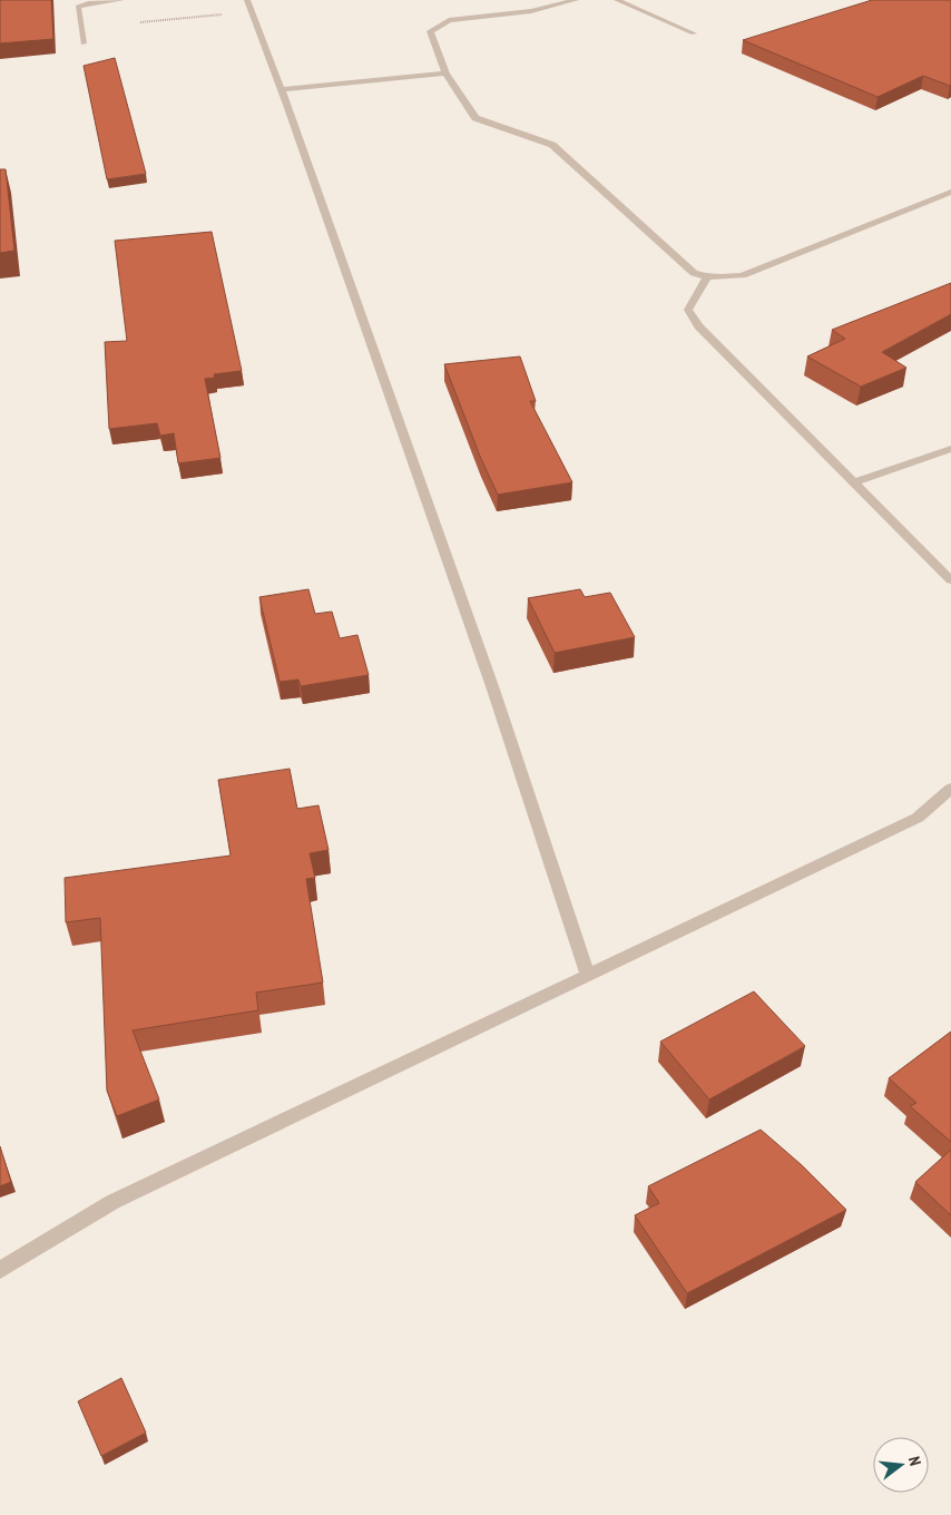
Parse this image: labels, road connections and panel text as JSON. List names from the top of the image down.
{
  "north": "right"
}
